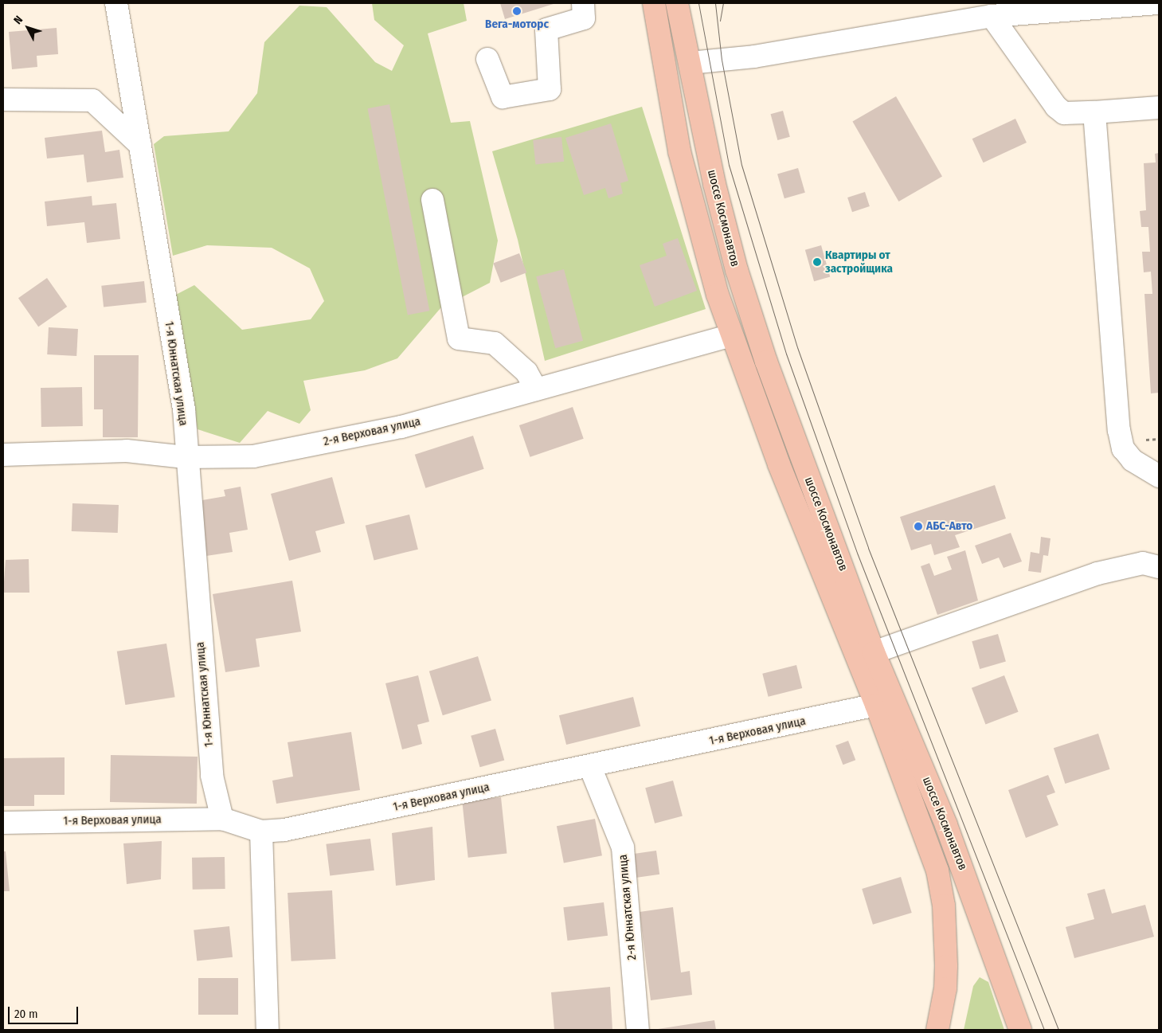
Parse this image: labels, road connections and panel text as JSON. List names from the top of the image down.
{
  "streets": {
    "main road": ["шоссе Космонавтов"],
    "street": [
      "1-я Юннатская улица",
      "2-я Верховая улица",
      "1-я Верховая улица",
      "2-я Юннатская улица"
    ]
  },
  "crossings": [
    ["шоссе Космонавтов", "2-я Верховая улица"],
    ["шоссе Космонавтов", "1-я Верховая улица"],
    ["1-я Юннатская улица", "2-я Верховая улица"],
    ["1-я Юннатская улица", "1-я Верховая улица"],
    ["1-я Верховая улица", "2-я Юннатская улица"]
  ],
  "places": ["Вега-моторс", "Квартиры от застройщика", "АБС-Авто"],
  "scale_bar": "20 m",
  "north": "top left"
}
